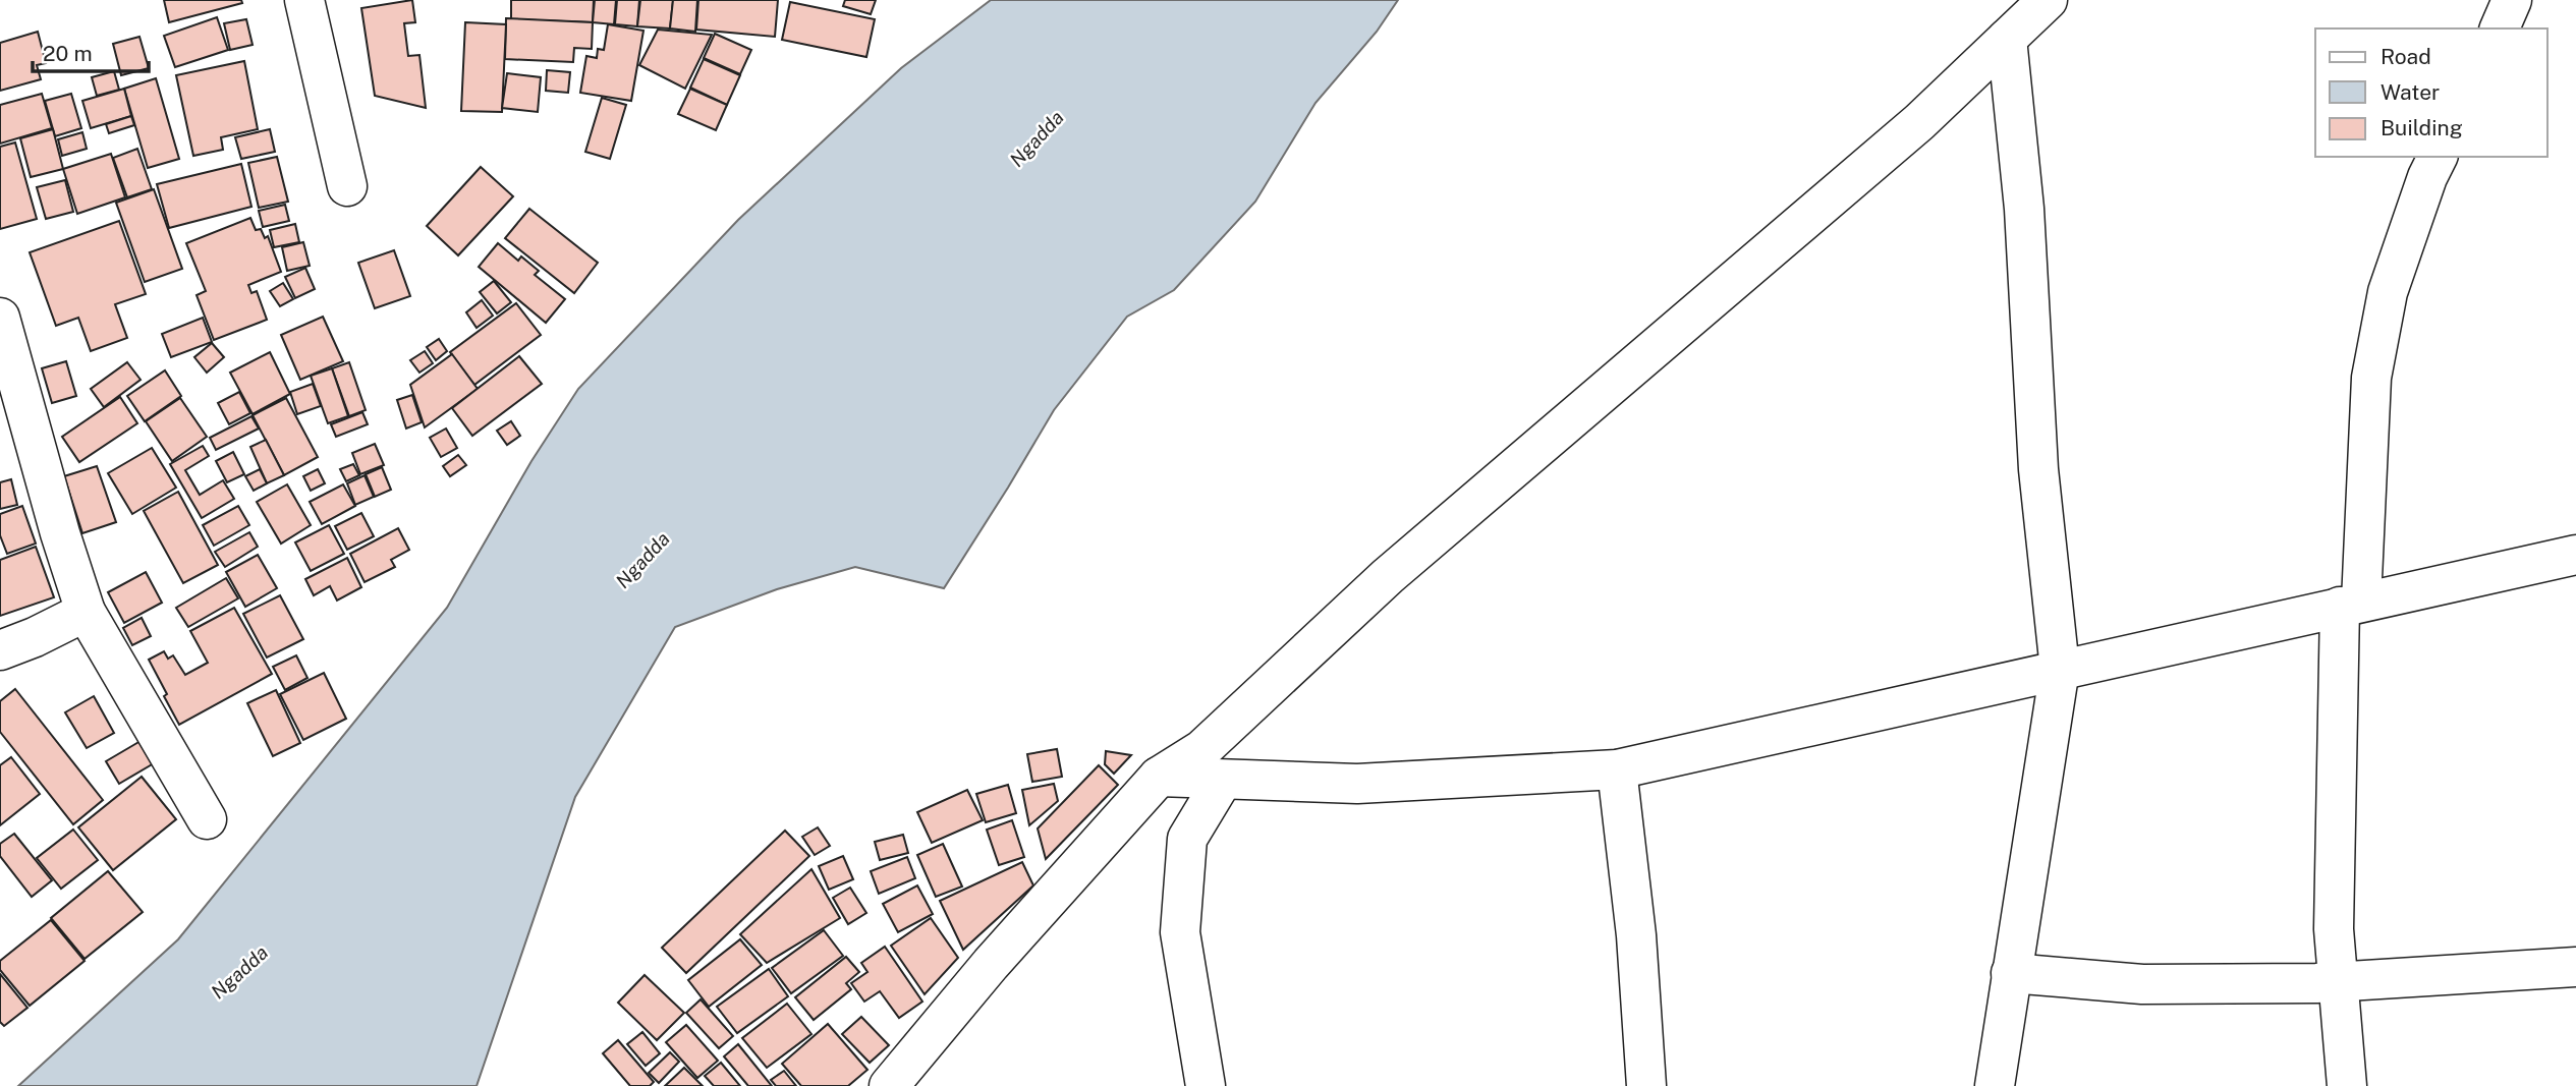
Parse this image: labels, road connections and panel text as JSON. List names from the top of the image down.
{
  "water": ["Ngadda"],
  "legend": ["Road", "Water", "Building"],
  "scale_bar": "20 m"
}
